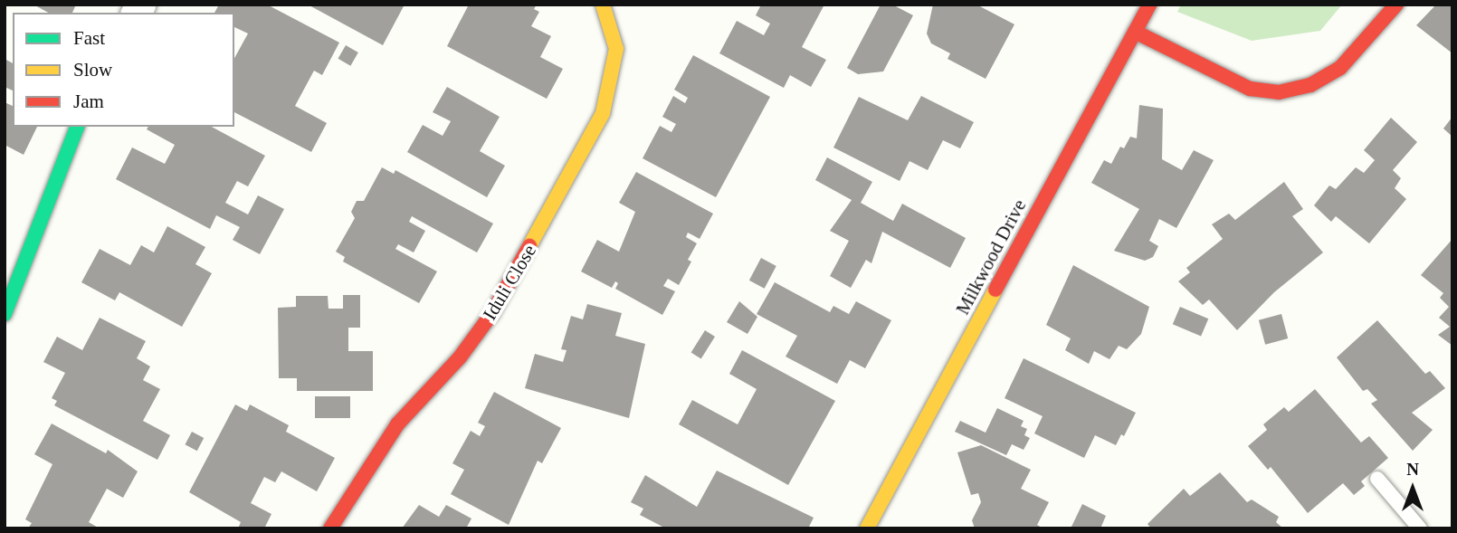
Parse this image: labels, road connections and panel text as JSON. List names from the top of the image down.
{
  "streets": {
    "street": ["Milkwood Drive", "Iduli Close"]
  },
  "legend": ["Fast", "Slow", "Jam"],
  "north": "top"
}
